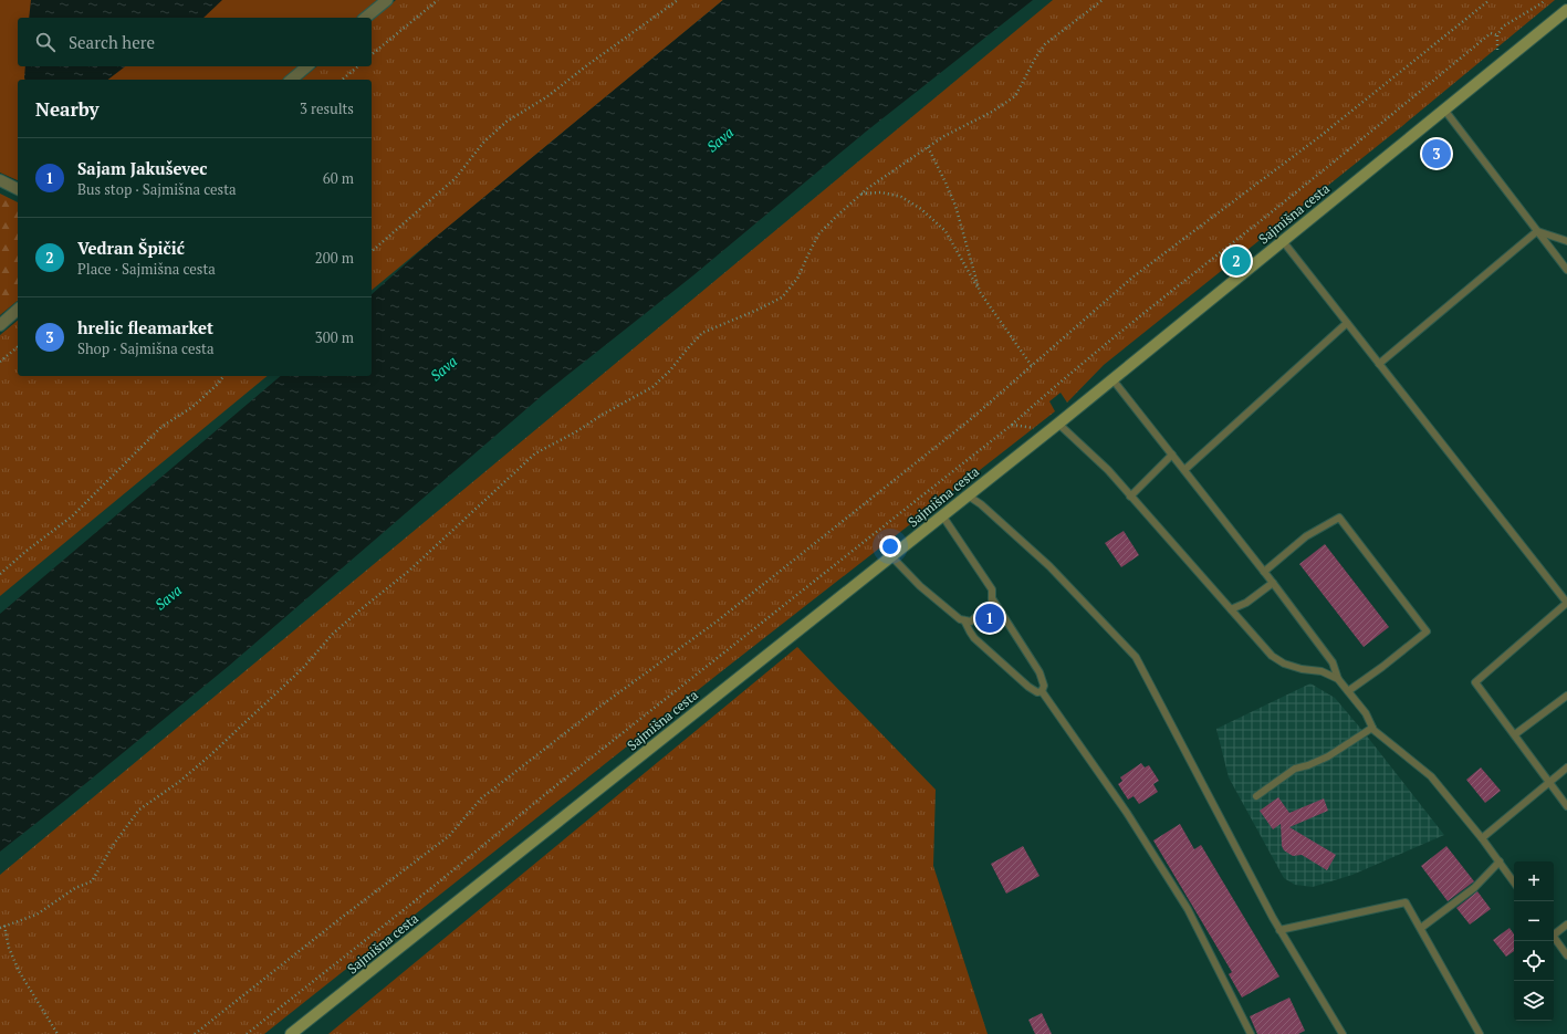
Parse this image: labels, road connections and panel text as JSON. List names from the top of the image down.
{
  "streets": {
    "street": ["Sajmišna cesta"]
  },
  "water": ["Sava"],
  "page": {
    "search": "Search here",
    "heading": ["Nearby", "3 results"],
    "pins": ["3", "2", "1"],
    "list": [
      {
        "mark": "1",
        "name": "Sajam Jakuševec",
        "note": "Bus stop · Sajmišna cesta",
        "value": "60 m"
      },
      {
        "mark": "2",
        "name": "Vedran Špičić",
        "note": "Place · Sajmišna cesta",
        "value": "200 m"
      },
      {
        "mark": "3",
        "name": "hrelic fleamarket",
        "note": "Shop · Sajmišna cesta",
        "value": "300 m"
      }
    ],
    "map_buttons": ["+", "−"]
  }
}
